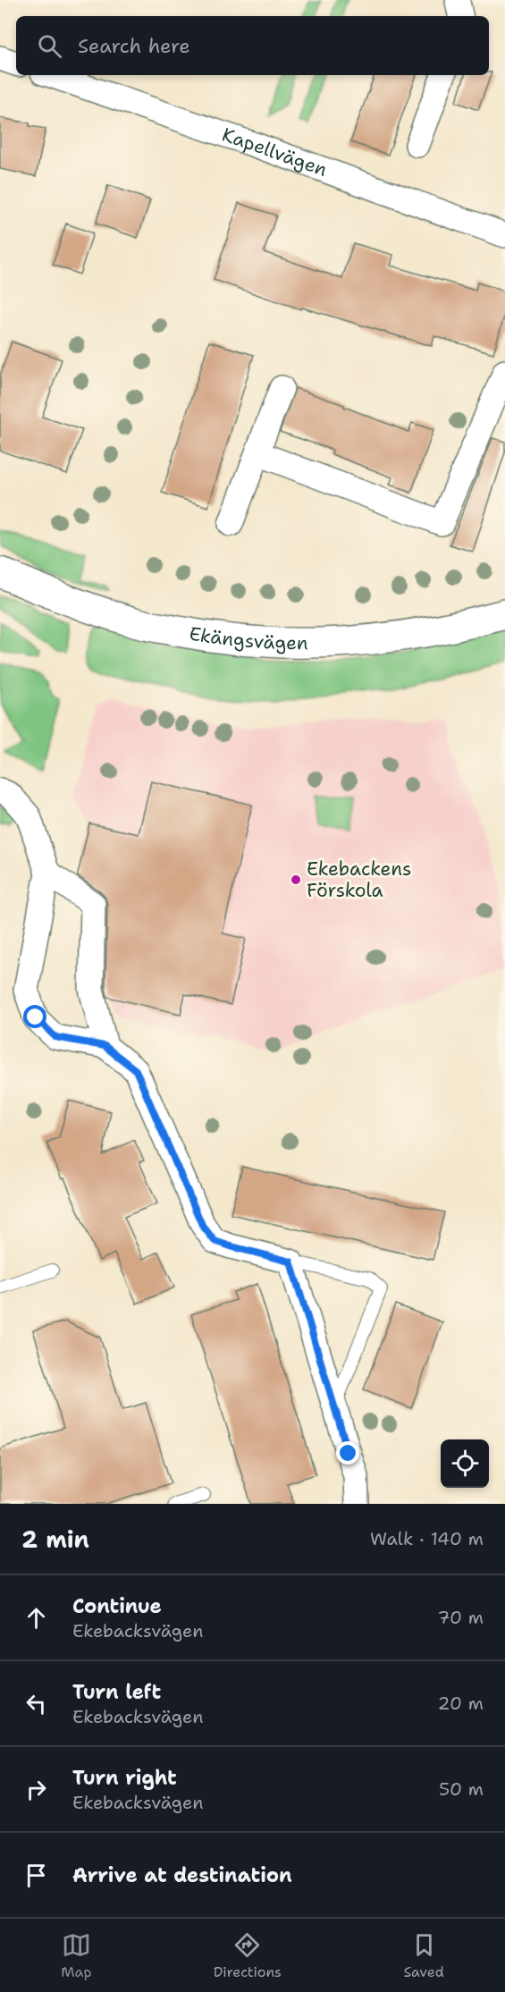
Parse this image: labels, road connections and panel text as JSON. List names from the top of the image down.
{
  "streets": {
    "street": ["Kapellvägen", "Ekängsvägen"]
  },
  "places": ["Ekebackens Förskola"],
  "page": {
    "search": "Search here",
    "heading": ["2 min", "Walk · 140 m"],
    "list": [
      ["Continue", "Ekebacksvägen", "70 m"],
      ["Turn left", "Ekebacksvägen", "20 m"],
      ["Turn right", "Ekebacksvägen", "50 m"],
      "Arrive at destination"
    ],
    "nav": ["Map", "Directions", "Saved"]
  }
}
